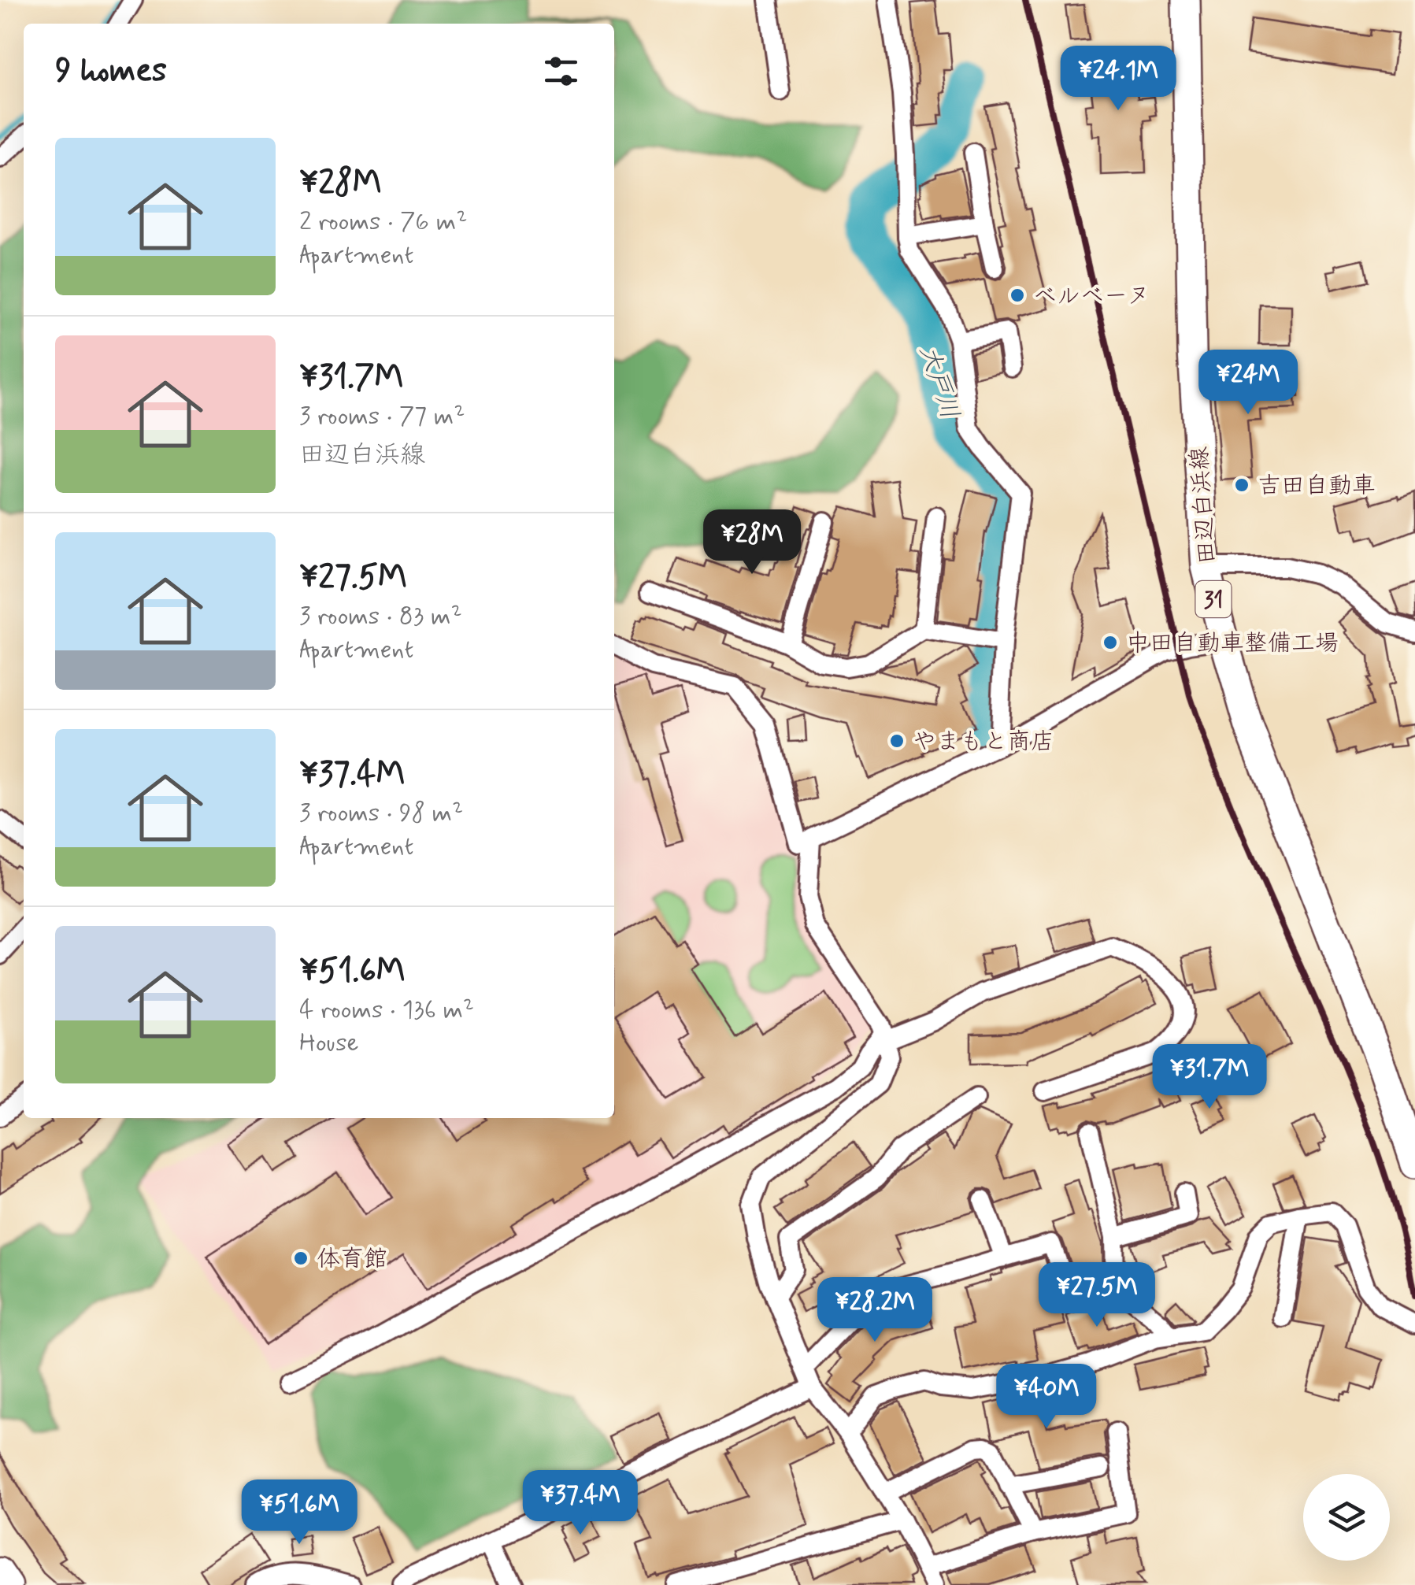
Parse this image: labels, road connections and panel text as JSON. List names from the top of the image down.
{
  "streets": {
    "main road": ["田辺白浜線", "31"]
  },
  "water": ["大戸川"],
  "places": [
    "ベルベーヌ",
    "吉田自動車",
    "中田自動車整備工場",
    "やまもと商店",
    "体育館"
  ],
  "page": {
    "heading": "9 homes",
    "price": [
      "¥24.1M",
      "¥24M",
      "¥28M",
      "¥31.7M",
      "¥27.5M",
      "¥28.2M",
      "¥40M",
      "¥37.4M",
      "¥51.6M"
    ],
    "list": [
      {
        "name": "¥28M",
        "note": "2 rooms · 76 m² · Apartment"
      },
      {
        "name": "¥31.7M",
        "note": "3 rooms · 77 m² · 田辺白浜線"
      },
      {
        "name": "¥27.5M",
        "note": "3 rooms · 83 m² · Apartment"
      },
      {
        "name": "¥37.4M",
        "note": "3 rooms · 98 m² · Apartment"
      },
      {
        "name": "¥51.6M",
        "note": "4 rooms · 136 m² · House"
      }
    ]
  }
}
